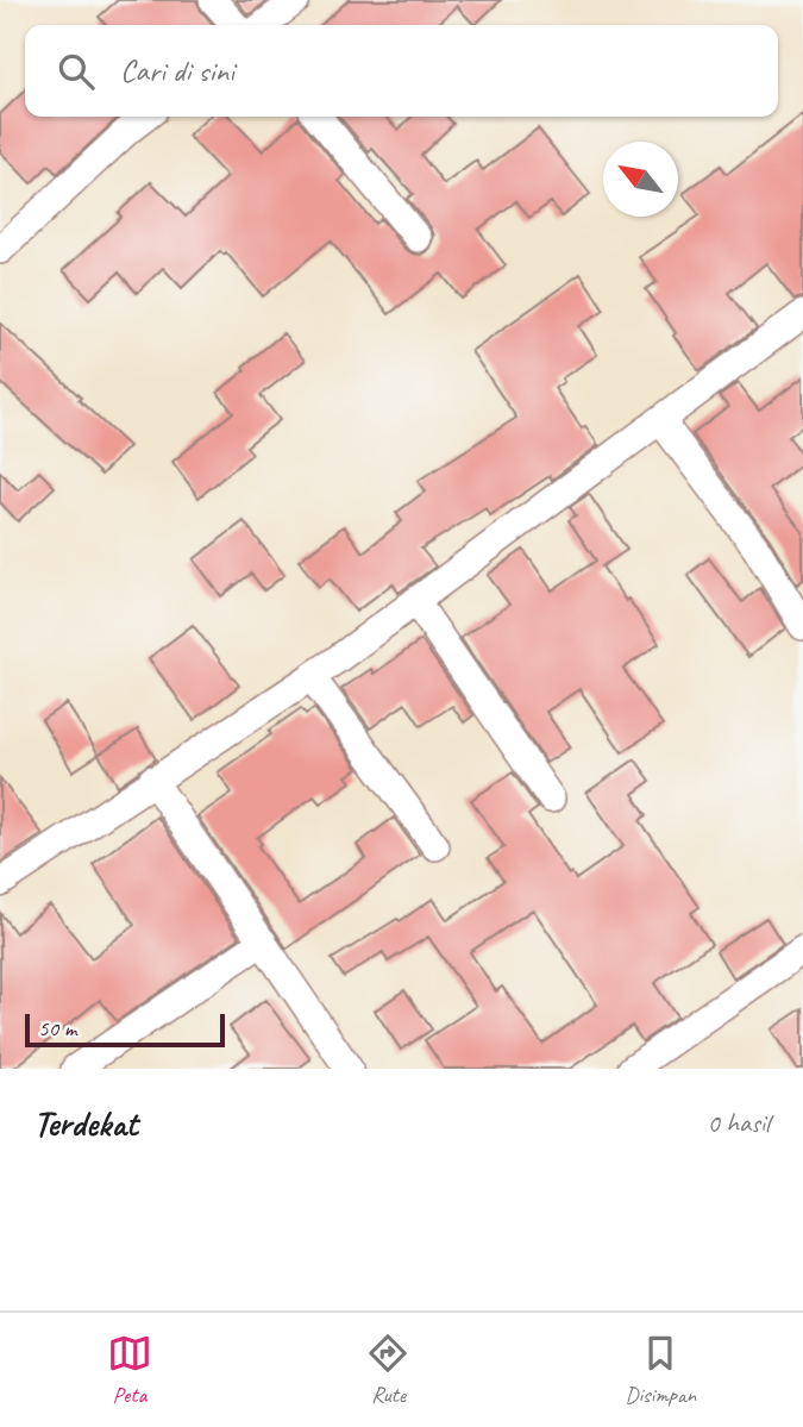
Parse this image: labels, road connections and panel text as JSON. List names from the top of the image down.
{
  "scale_bar": "50 m",
  "north": "top left",
  "page": {
    "search": "Cari di sini",
    "scale": "50 m",
    "heading": ["Terdekat", "0 hasil"],
    "nav": ["Peta", "Rute", "Disimpan"]
  }
}
